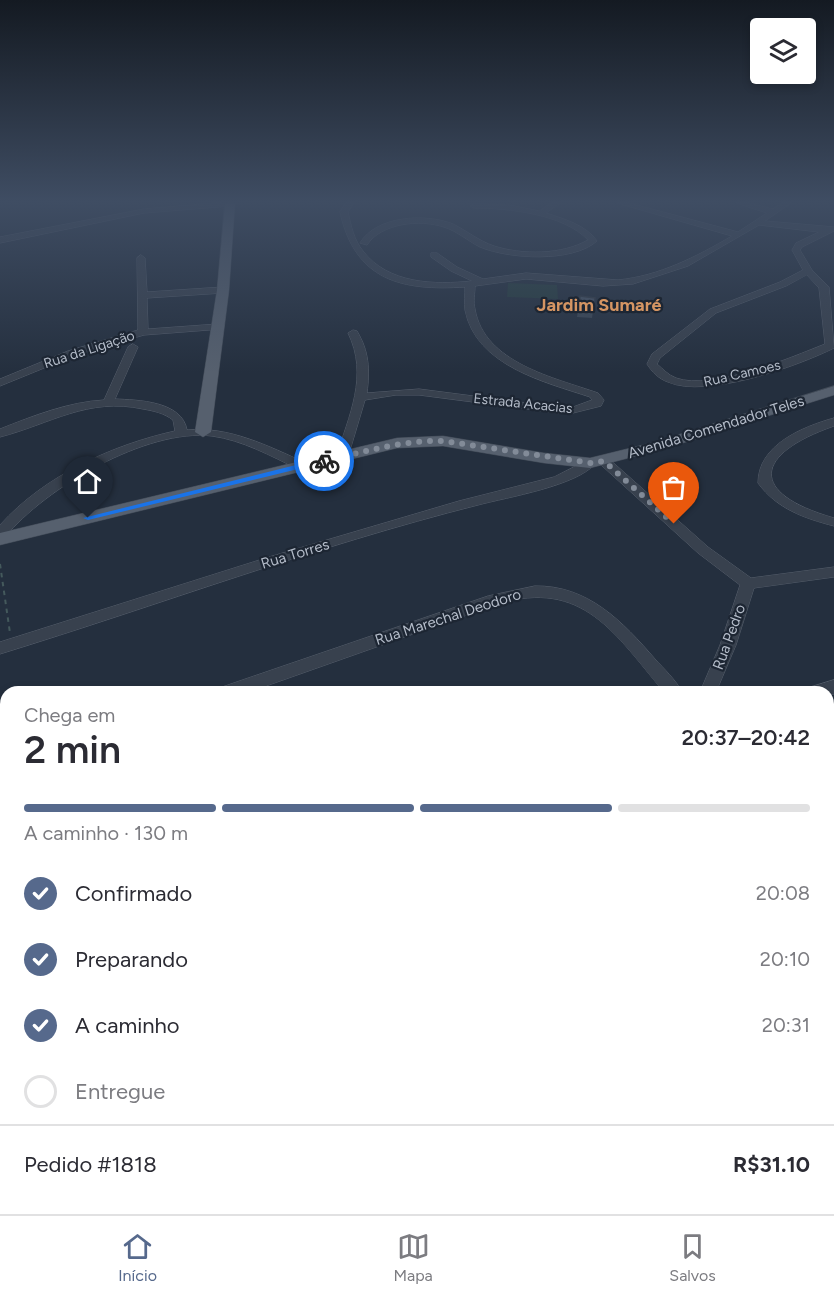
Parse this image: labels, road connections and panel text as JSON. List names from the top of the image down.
{
  "streets": {
    "main road": ["Avenida Comendador Teles"],
    "street": [
      "Rua da Ligação",
      "Rua Camoes",
      "Estrada Acacias",
      "Rua Torres",
      "Rua Marechal Deodoro",
      "Rua Pedro"
    ]
  },
  "crossings": [
    ["Avenida Comendador Teles", "Rua Torres"]
  ],
  "districts": ["Jardim Sumaré"],
  "page": {
    "heading": ["2 min", "Chega em", "20:37–20:42"],
    "panel": ["Pedido #1818", "R$31.10"],
    "bar": "A caminho · 130 m",
    "list": [
      ["Confirmado", "20:08"],
      ["Preparando", "20:10"],
      ["A caminho", "20:31"],
      "Entregue"
    ],
    "tabs": ["Início", "Mapa", "Salvos"]
  }
}
